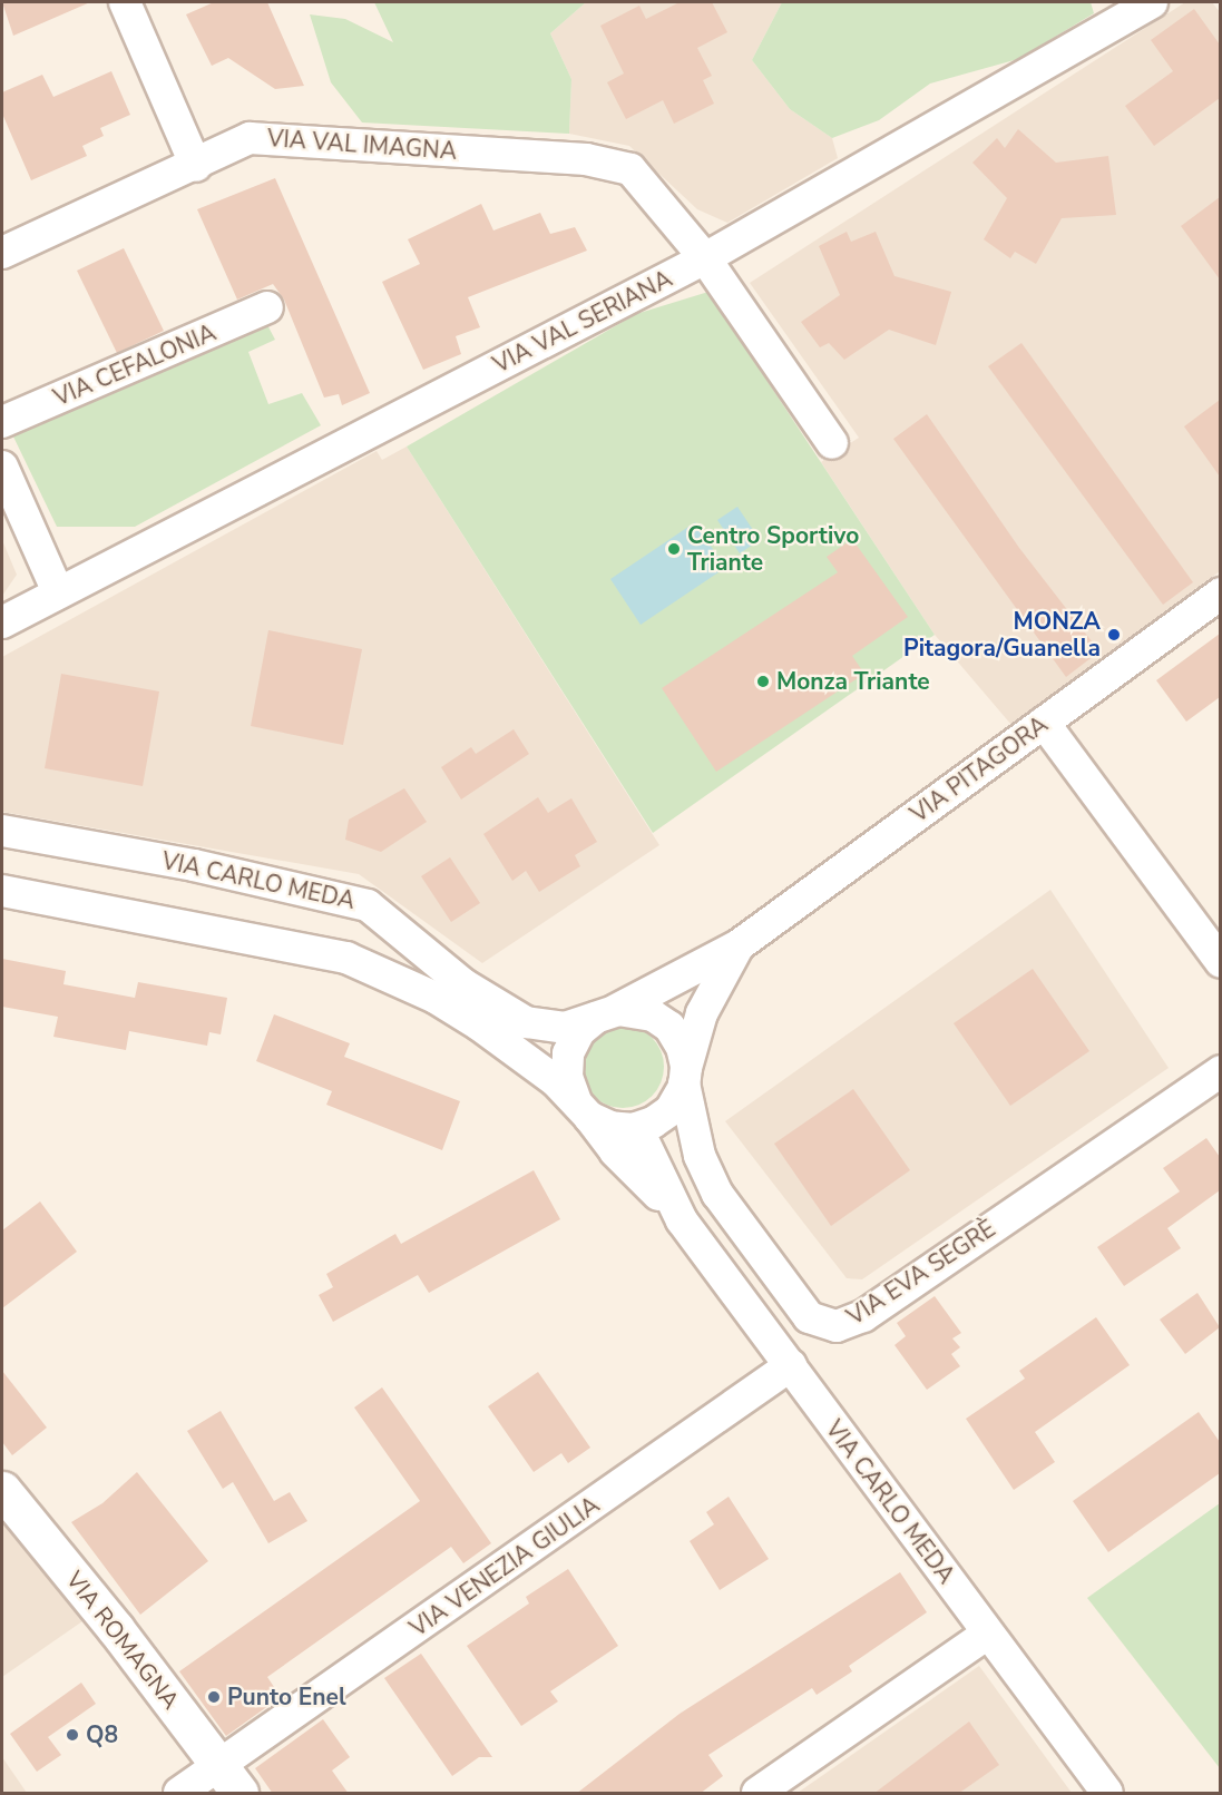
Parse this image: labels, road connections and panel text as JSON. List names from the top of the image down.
{
  "streets": {
    "street": [
      "VIA VAL IMAGNA",
      "VIA VAL SERIANA",
      "VIA CEFALONIA",
      "VIA PITAGORA",
      "VIA CARLO MEDA",
      "VIA EVA SEGRÈ",
      "VIA VENEZIA GIULIA",
      "VIA ROMAGNA"
    ]
  },
  "crossings": [
    ["VIA VAL IMAGNA", "VIA VAL SERIANA"],
    ["VIA PITAGORA", "VIA CARLO MEDA"],
    ["VIA PITAGORA", "VIA EVA SEGRÈ"],
    ["VIA CARLO MEDA", "VIA EVA SEGRÈ"],
    ["VIA CARLO MEDA", "VIA VENEZIA GIULIA"],
    ["VIA VENEZIA GIULIA", "VIA ROMAGNA"]
  ],
  "places": [
    "Centro Sportivo Triante",
    "MONZA Pitagora/Guanella",
    "Monza Triante",
    "Punto Enel",
    "Q8"
  ]
}
